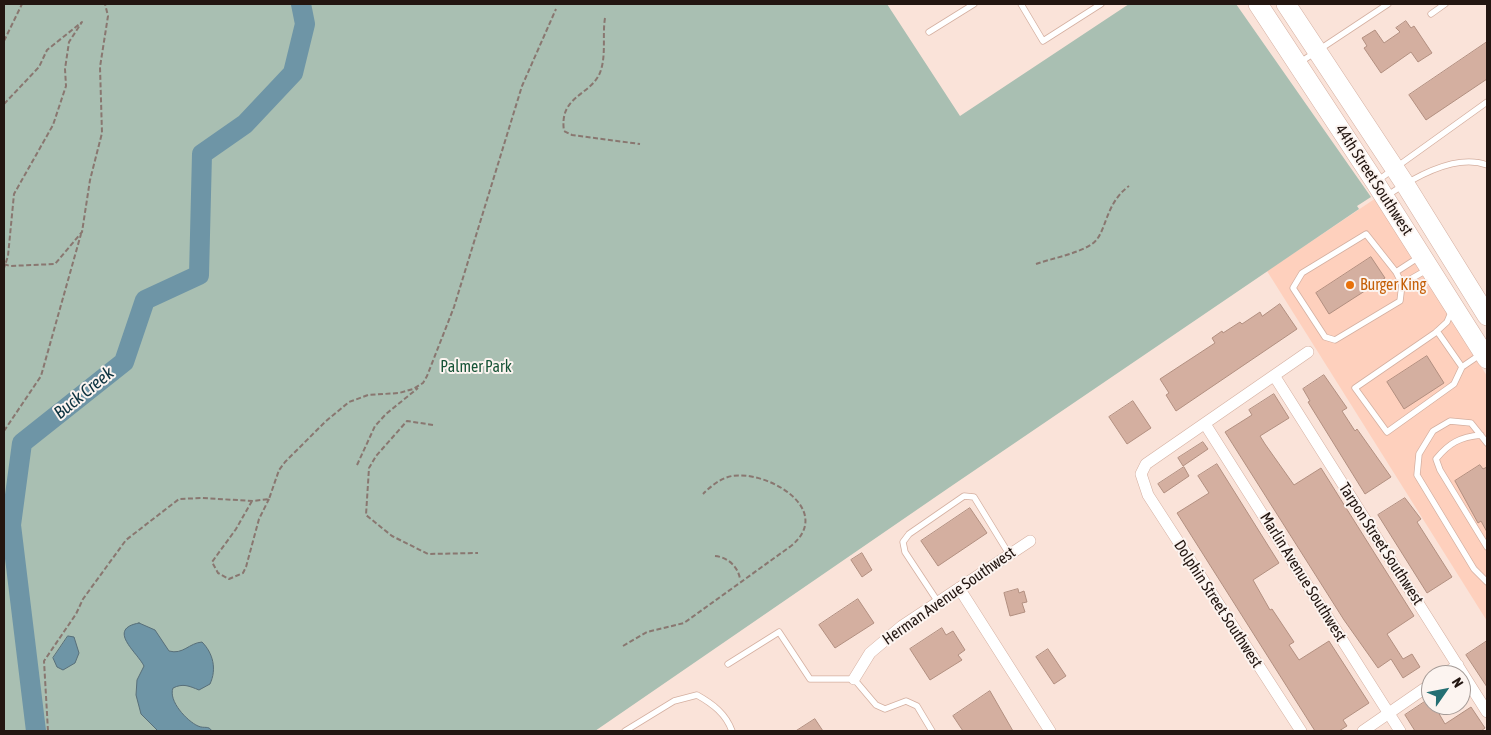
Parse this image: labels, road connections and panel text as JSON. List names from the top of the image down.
{
  "streets": {
    "main road": ["44th Street Southwest"],
    "street": [
      "Tarpon Street Southwest",
      "Marlin Avenue Southwest",
      "Herman Avenue Southwest",
      "Dolphin Street Southwest"
    ]
  },
  "crossings": [
    ["Marlin Avenue Southwest", "Dolphin Street Southwest"]
  ],
  "water": ["Buck Creek"],
  "parks": ["Palmer Park"],
  "places": ["Burger King"],
  "north": "top right"
}
